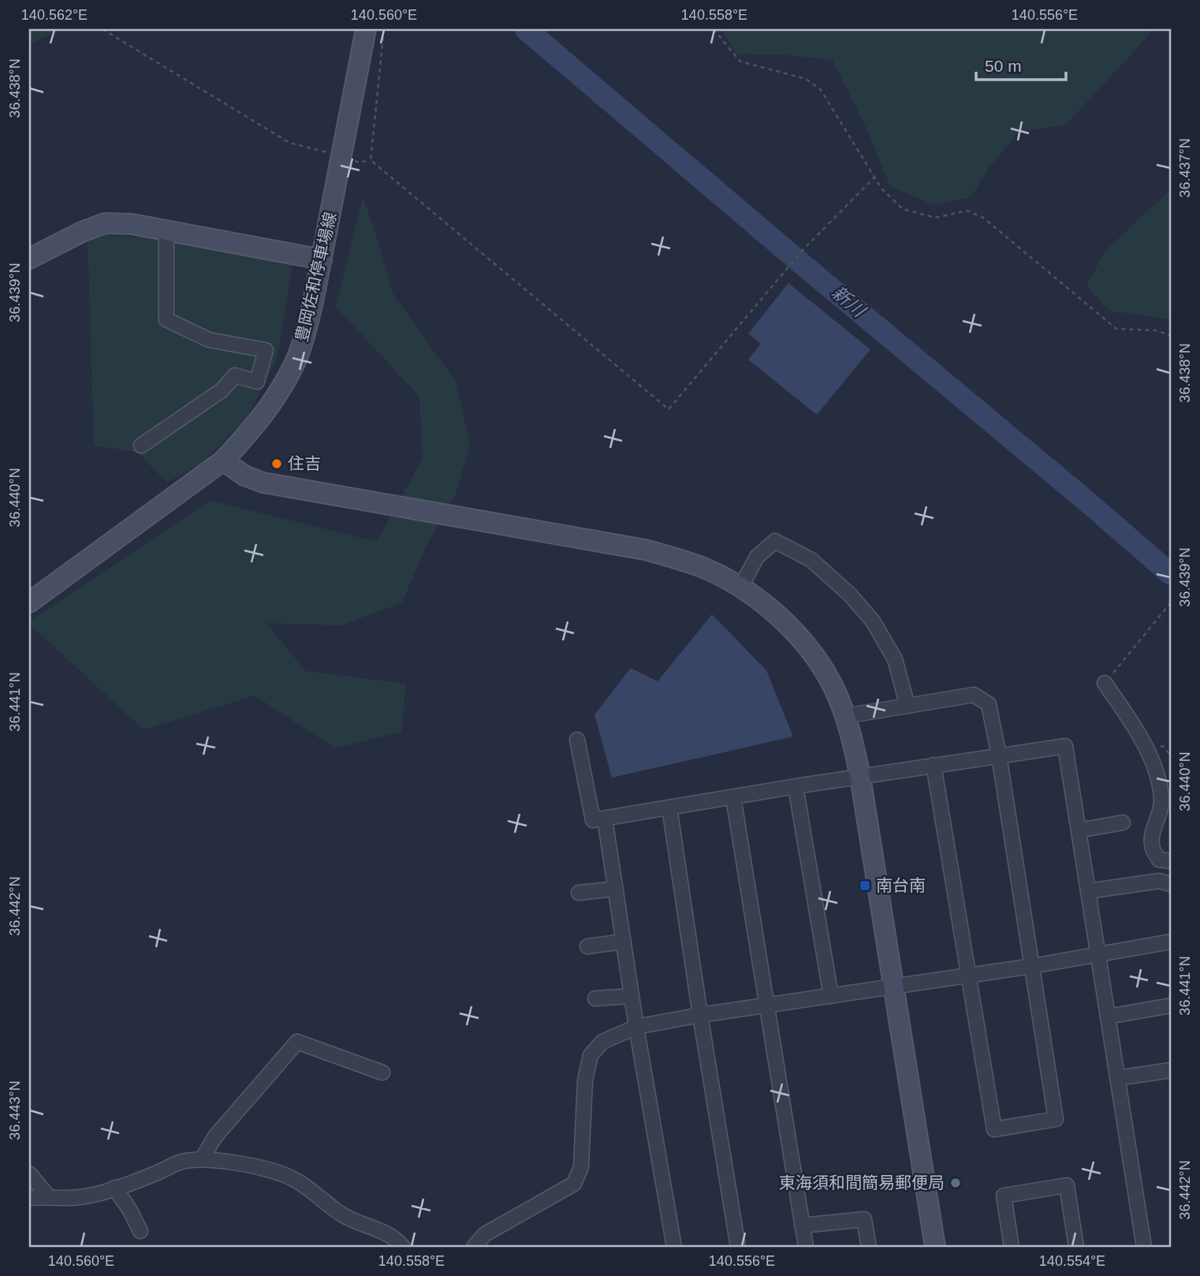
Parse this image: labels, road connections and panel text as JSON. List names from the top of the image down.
{
  "streets": {
    "street": ["豊岡佐和停車場線"]
  },
  "water": ["新川"],
  "places": {
    "other": ["住吉", "東海須和間簡易郵便局"],
    "transit": ["南台南"]
  },
  "scale_bar": "50 m",
  "coordinates": [
    "140.562°E",
    "140.560°E",
    "140.558°E",
    "140.556°E",
    "36.438°N",
    "36.437°N",
    "36.439°N",
    "36.440°N",
    "36.441°N",
    "36.442°N",
    "36.443°N",
    "140.554°E"
  ]
}
